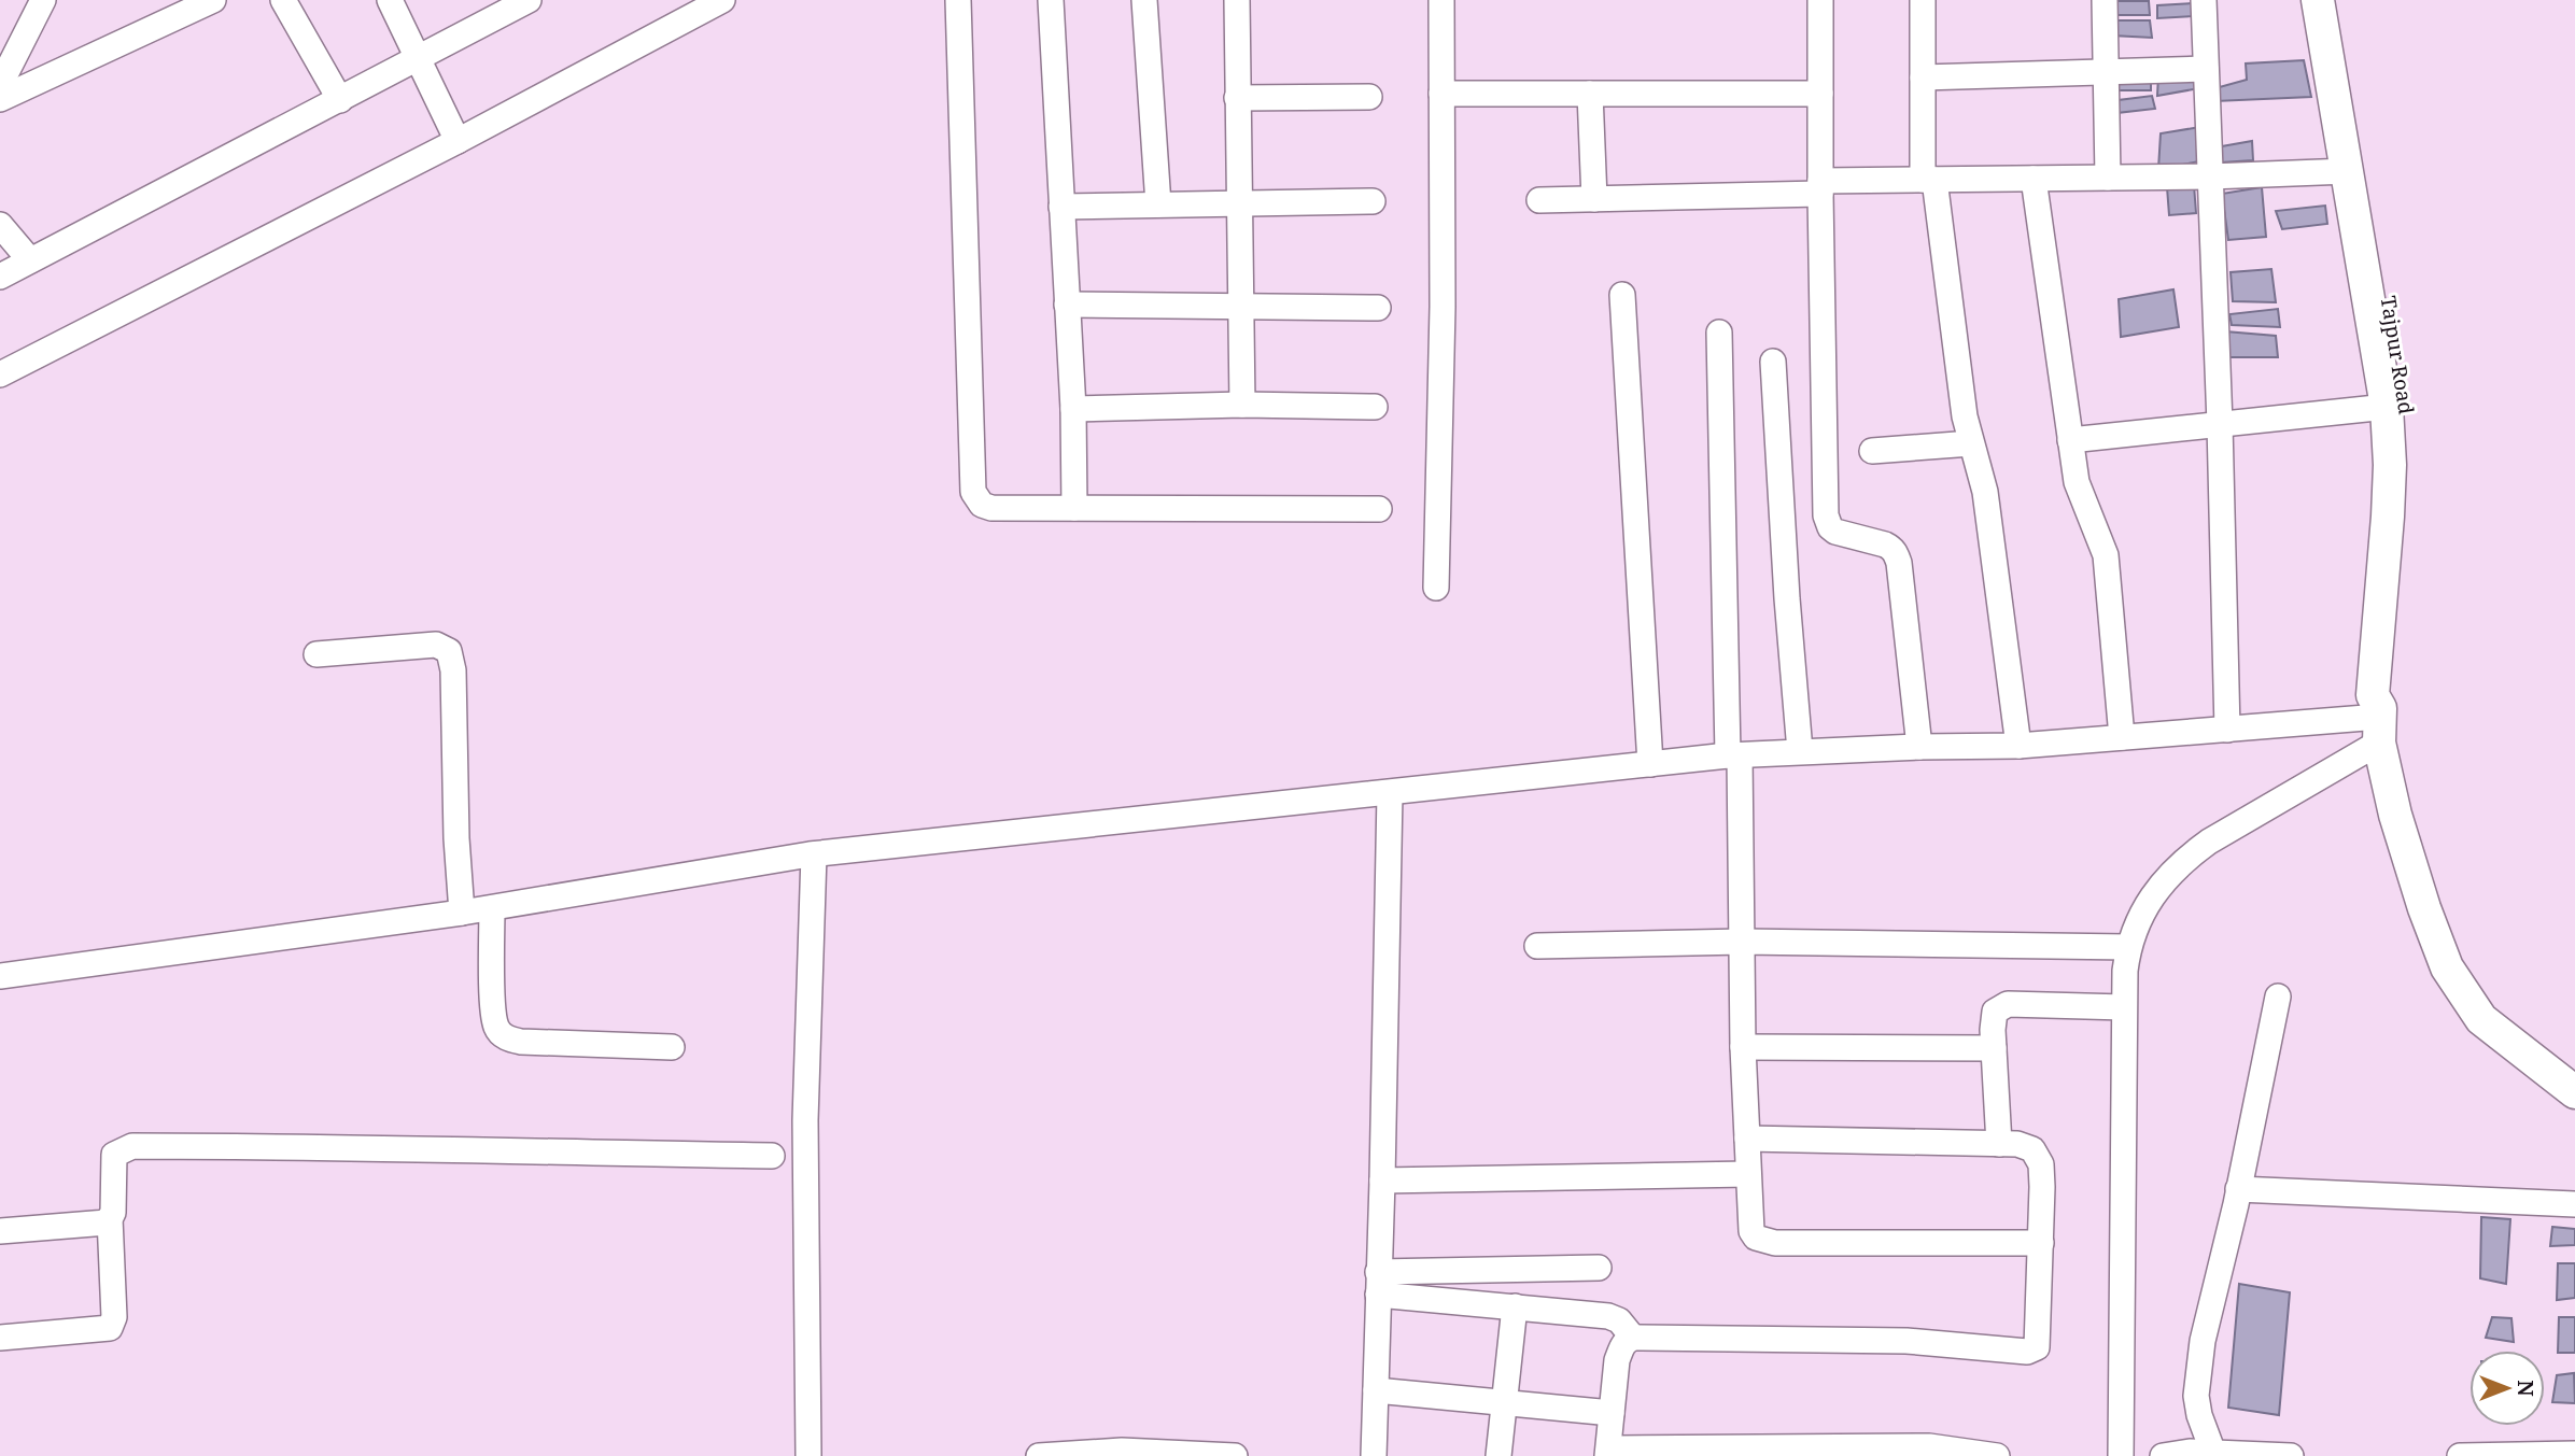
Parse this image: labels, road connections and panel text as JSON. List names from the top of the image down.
{
  "streets": {
    "main road": ["Tajpur Road"]
  },
  "north": "right"
}
